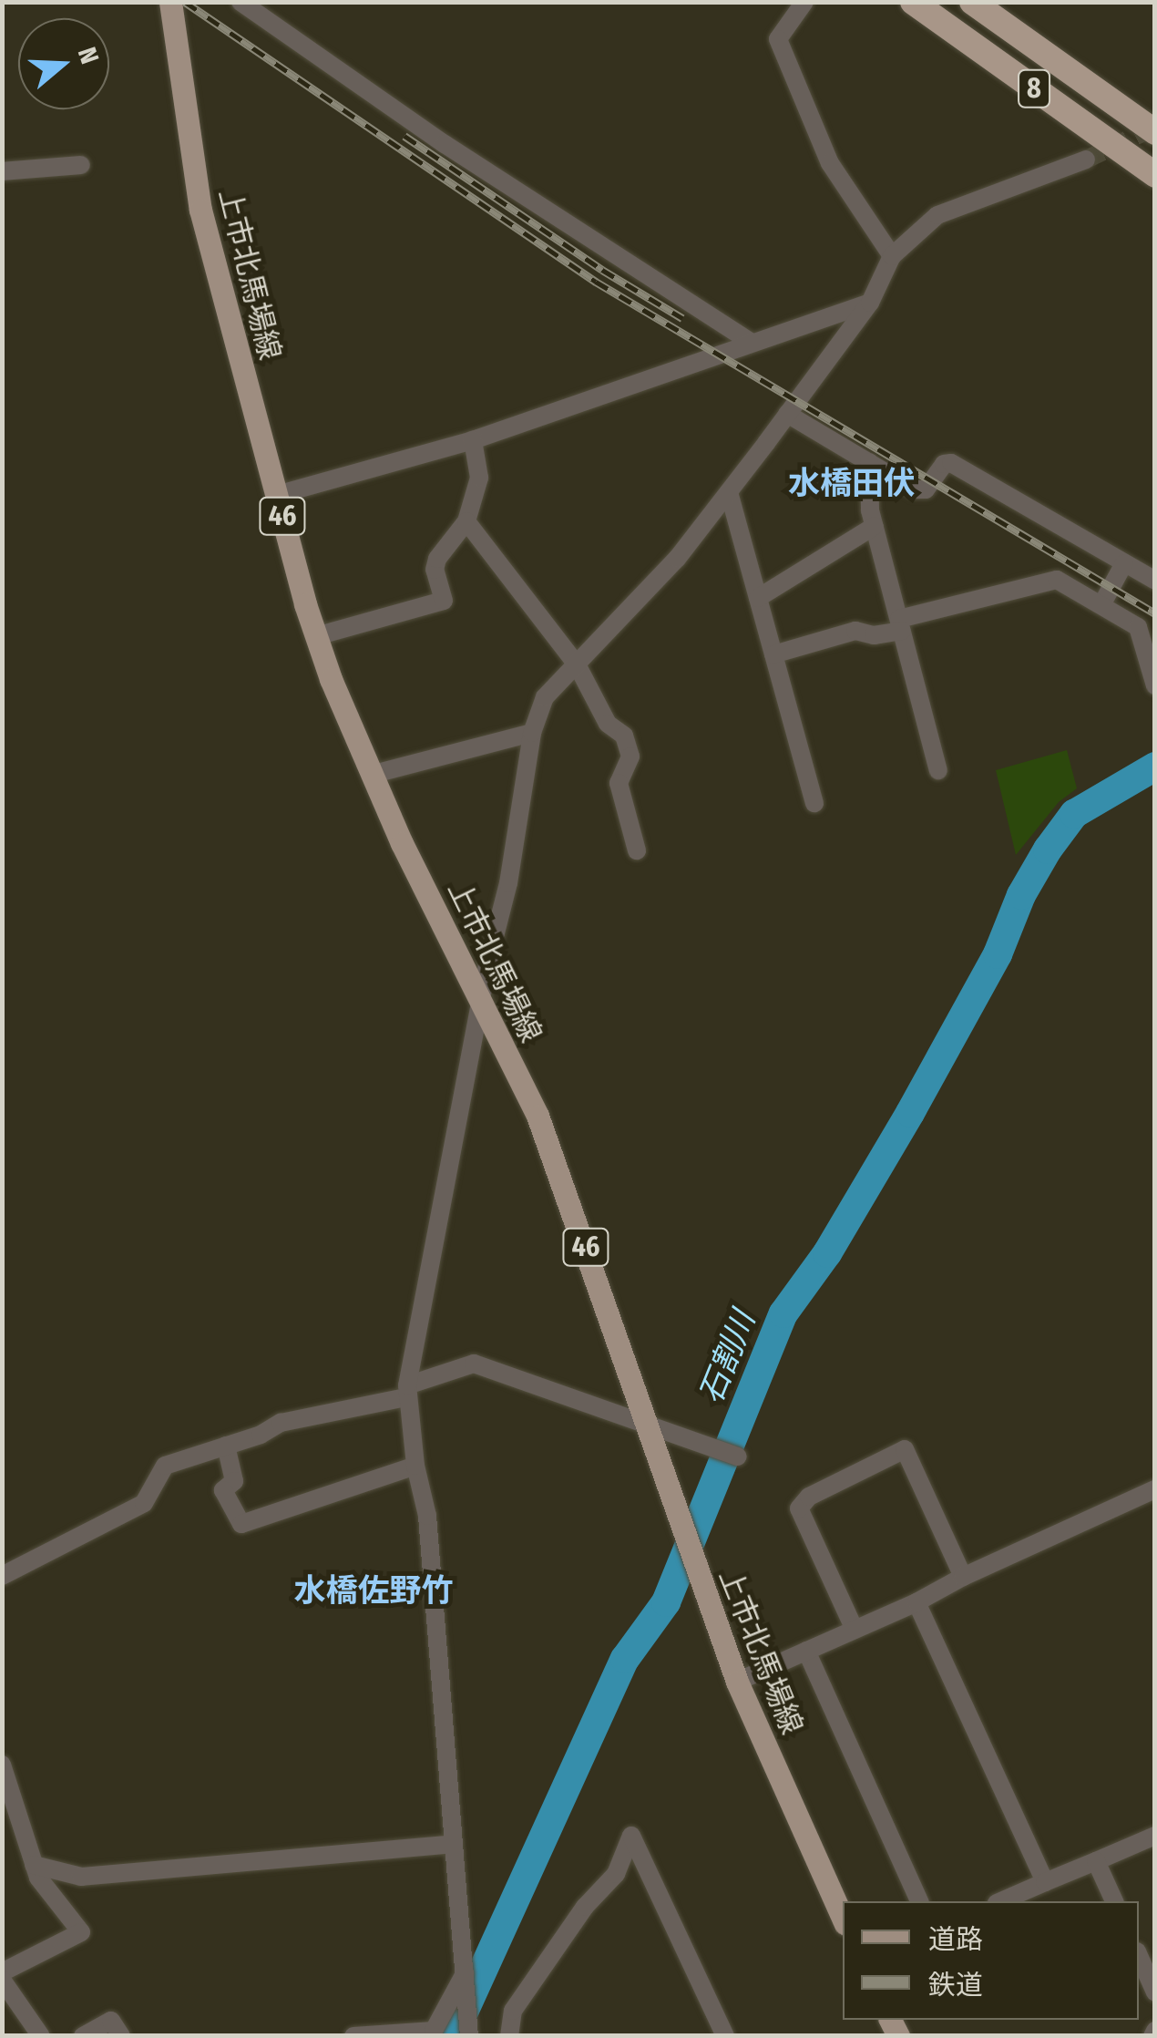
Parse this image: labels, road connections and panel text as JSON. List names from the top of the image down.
{
  "streets": {
    "highway": ["8"],
    "main road": ["上市北馬場線", "46"]
  },
  "districts": ["水橋田伏", "水橋佐野竹"],
  "water": ["石割川"],
  "legend": ["道路", "鉄道"],
  "north": "right"
}
